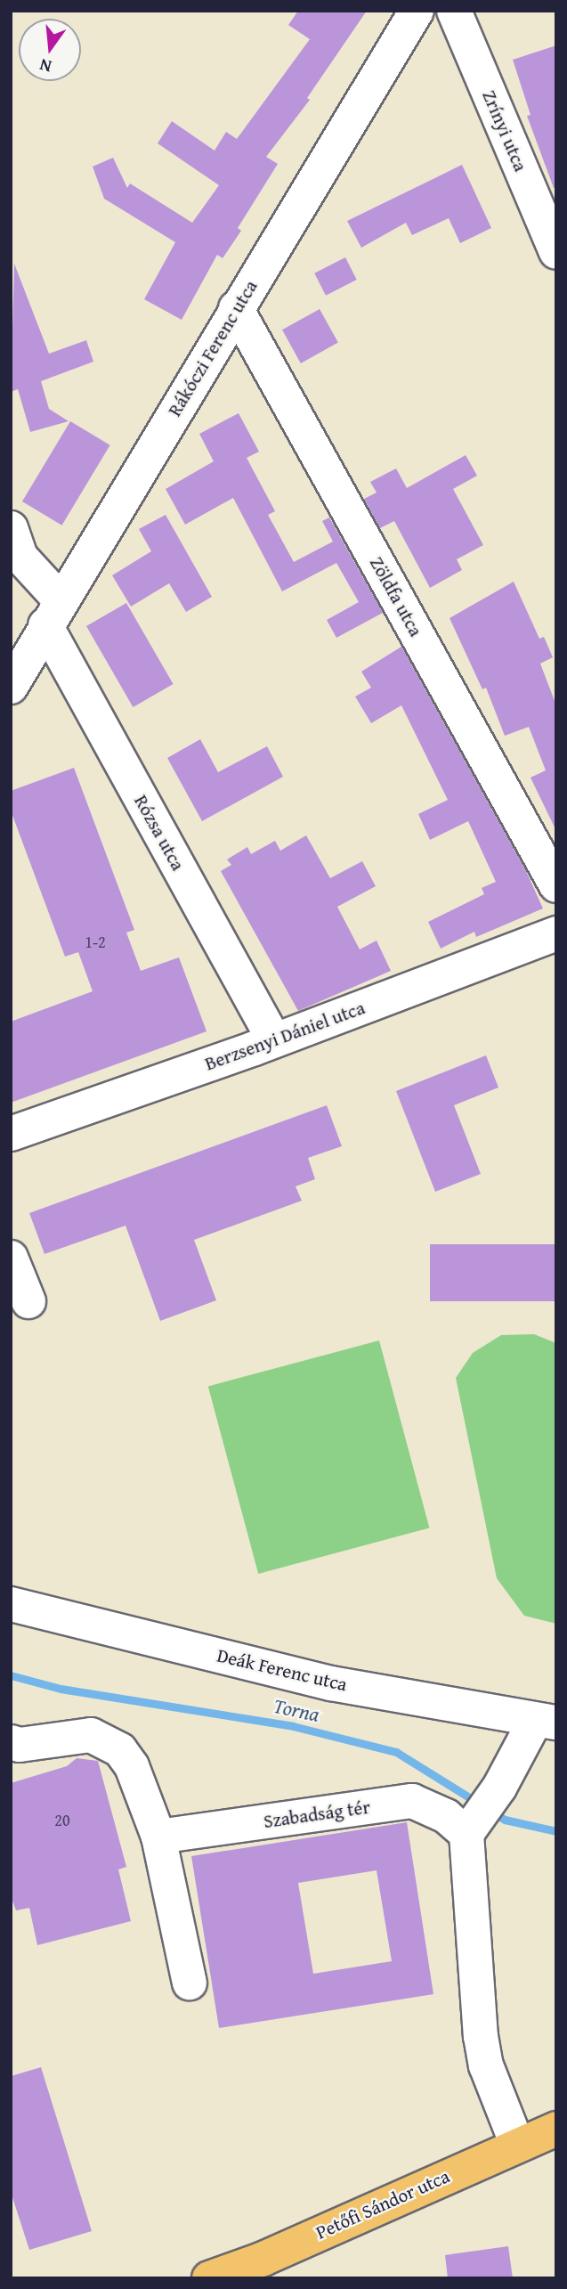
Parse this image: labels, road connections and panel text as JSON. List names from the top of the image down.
{
  "streets": {
    "main road": ["Petőfi Sándor utca"],
    "street": [
      "Zrínyi utca",
      "Rákóczi Ferenc utca",
      "Zöldfa utca",
      "Rózsa utca",
      "Berzsenyi Dániel utca",
      "Deák Ferenc utca",
      "Szabadság tér"
    ]
  },
  "crossings": [
    ["Rákóczi Ferenc utca", "Zöldfa utca"],
    ["Rákóczi Ferenc utca", "Rózsa utca"],
    ["Rózsa utca", "Berzsenyi Dániel utca"]
  ],
  "water": ["Torna"],
  "house_numbers": ["1-2", "20"],
  "north": "bottom"
}
